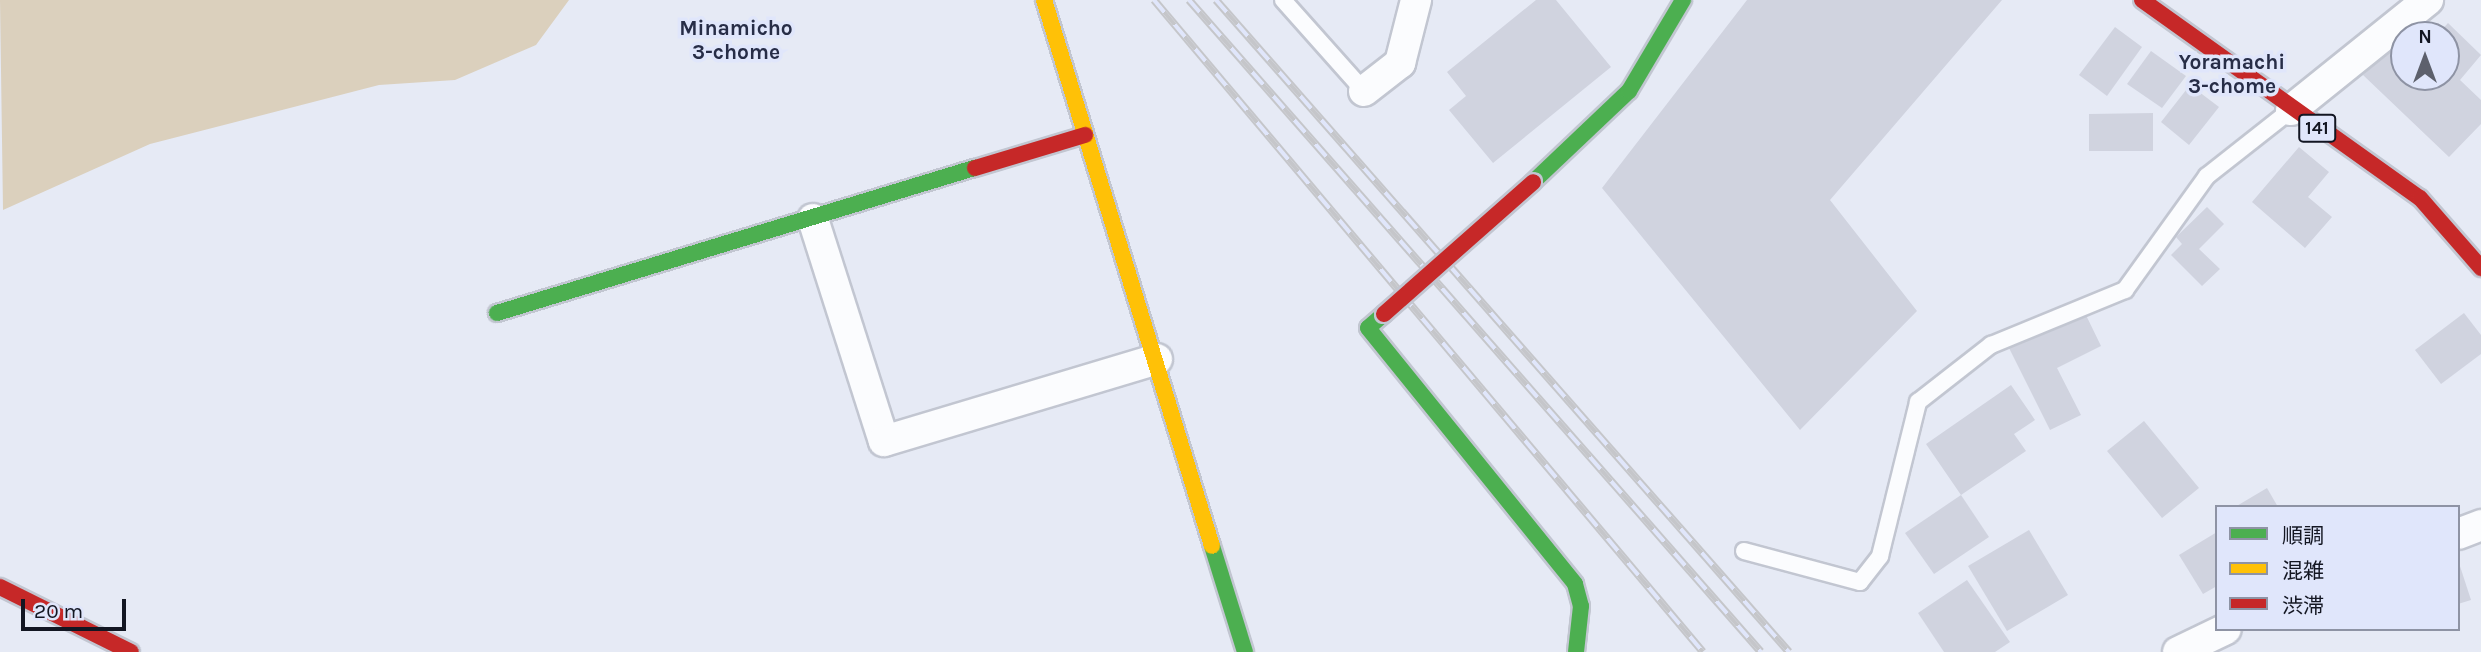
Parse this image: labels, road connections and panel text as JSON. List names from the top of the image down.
{
  "streets": {
    "main road": ["141"]
  },
  "districts": ["Minamicho 3-chome", "Yoramachi 3-chome"],
  "legend": ["順調", "混雑", "渋滞"],
  "scale_bar": "20 m",
  "north": "top"
}
